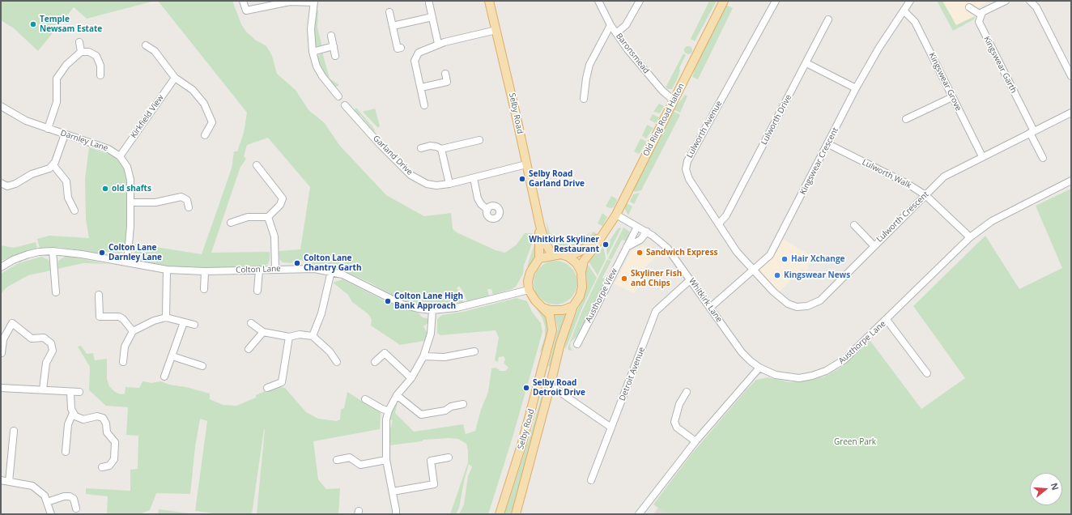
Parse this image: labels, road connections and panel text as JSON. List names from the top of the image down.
{
  "streets": {
    "main road": ["Selby Road", "Old Ring Road Halton"],
    "street": [
      "Baronsmead",
      "Kingswear Garth",
      "Kingswear Grove",
      "Kirkfield View",
      "Lulworth Drive",
      "Lulworth Avenue",
      "Darnley Lane",
      "Garland Drive",
      "Kingswear Crescent",
      "Lulworth Walk",
      "Lulworth Crescent",
      "Colton Lane",
      "Austhorpe View",
      "Whitkirk Lane",
      "Austhorpe Lane",
      "Detroit Avenue"
    ]
  },
  "crossings": [
    ["Baronsmead", "Old Ring Road Halton"],
    ["Kingswear Garth", "Lulworth Crescent"],
    ["Kingswear Grove", "Kingswear Crescent"],
    ["Kingswear Grove", "Lulworth Crescent"],
    ["Selby Road", "Old Ring Road Halton"],
    ["Selby Road", "Garland Drive"],
    ["Selby Road", "Colton Lane"],
    ["Kirkfield View", "Darnley Lane"],
    ["Old Ring Road Halton", "Colton Lane"],
    ["Old Ring Road Halton", "Whitkirk Lane"],
    ["Lulworth Drive", "Lulworth Avenue"],
    ["Lulworth Avenue", "Kingswear Crescent"],
    ["Lulworth Avenue", "Lulworth Crescent"],
    ["Darnley Lane", "Colton Lane"],
    ["Kingswear Crescent", "Lulworth Walk"],
    ["Kingswear Crescent", "Lulworth Crescent"],
    ["Kingswear Crescent", "Whitkirk Lane"],
    ["Lulworth Walk", "Lulworth Crescent"],
    ["Lulworth Walk", "Austhorpe Lane"],
    ["Austhorpe View", "Whitkirk Lane"],
    ["Whitkirk Lane", "Austhorpe Lane"],
    ["Whitkirk Lane", "Detroit Avenue"]
  ],
  "parks": ["Green Park"],
  "places": [
    "Temple Newsam Estate",
    "Selby Road Garland Drive",
    "old shafts",
    "Whitkirk Skyliner Restaurant",
    "Colton Lane Darnley Lane",
    "Sandwich Express",
    "Hair Xchange",
    "Colton Lane Chantry Garth",
    "Kingswear News",
    "Skyliner Fish and Chips",
    "Colton Lane High Bank Approach",
    "Selby Road Detroit Drive"
  ],
  "north": "right"
}
